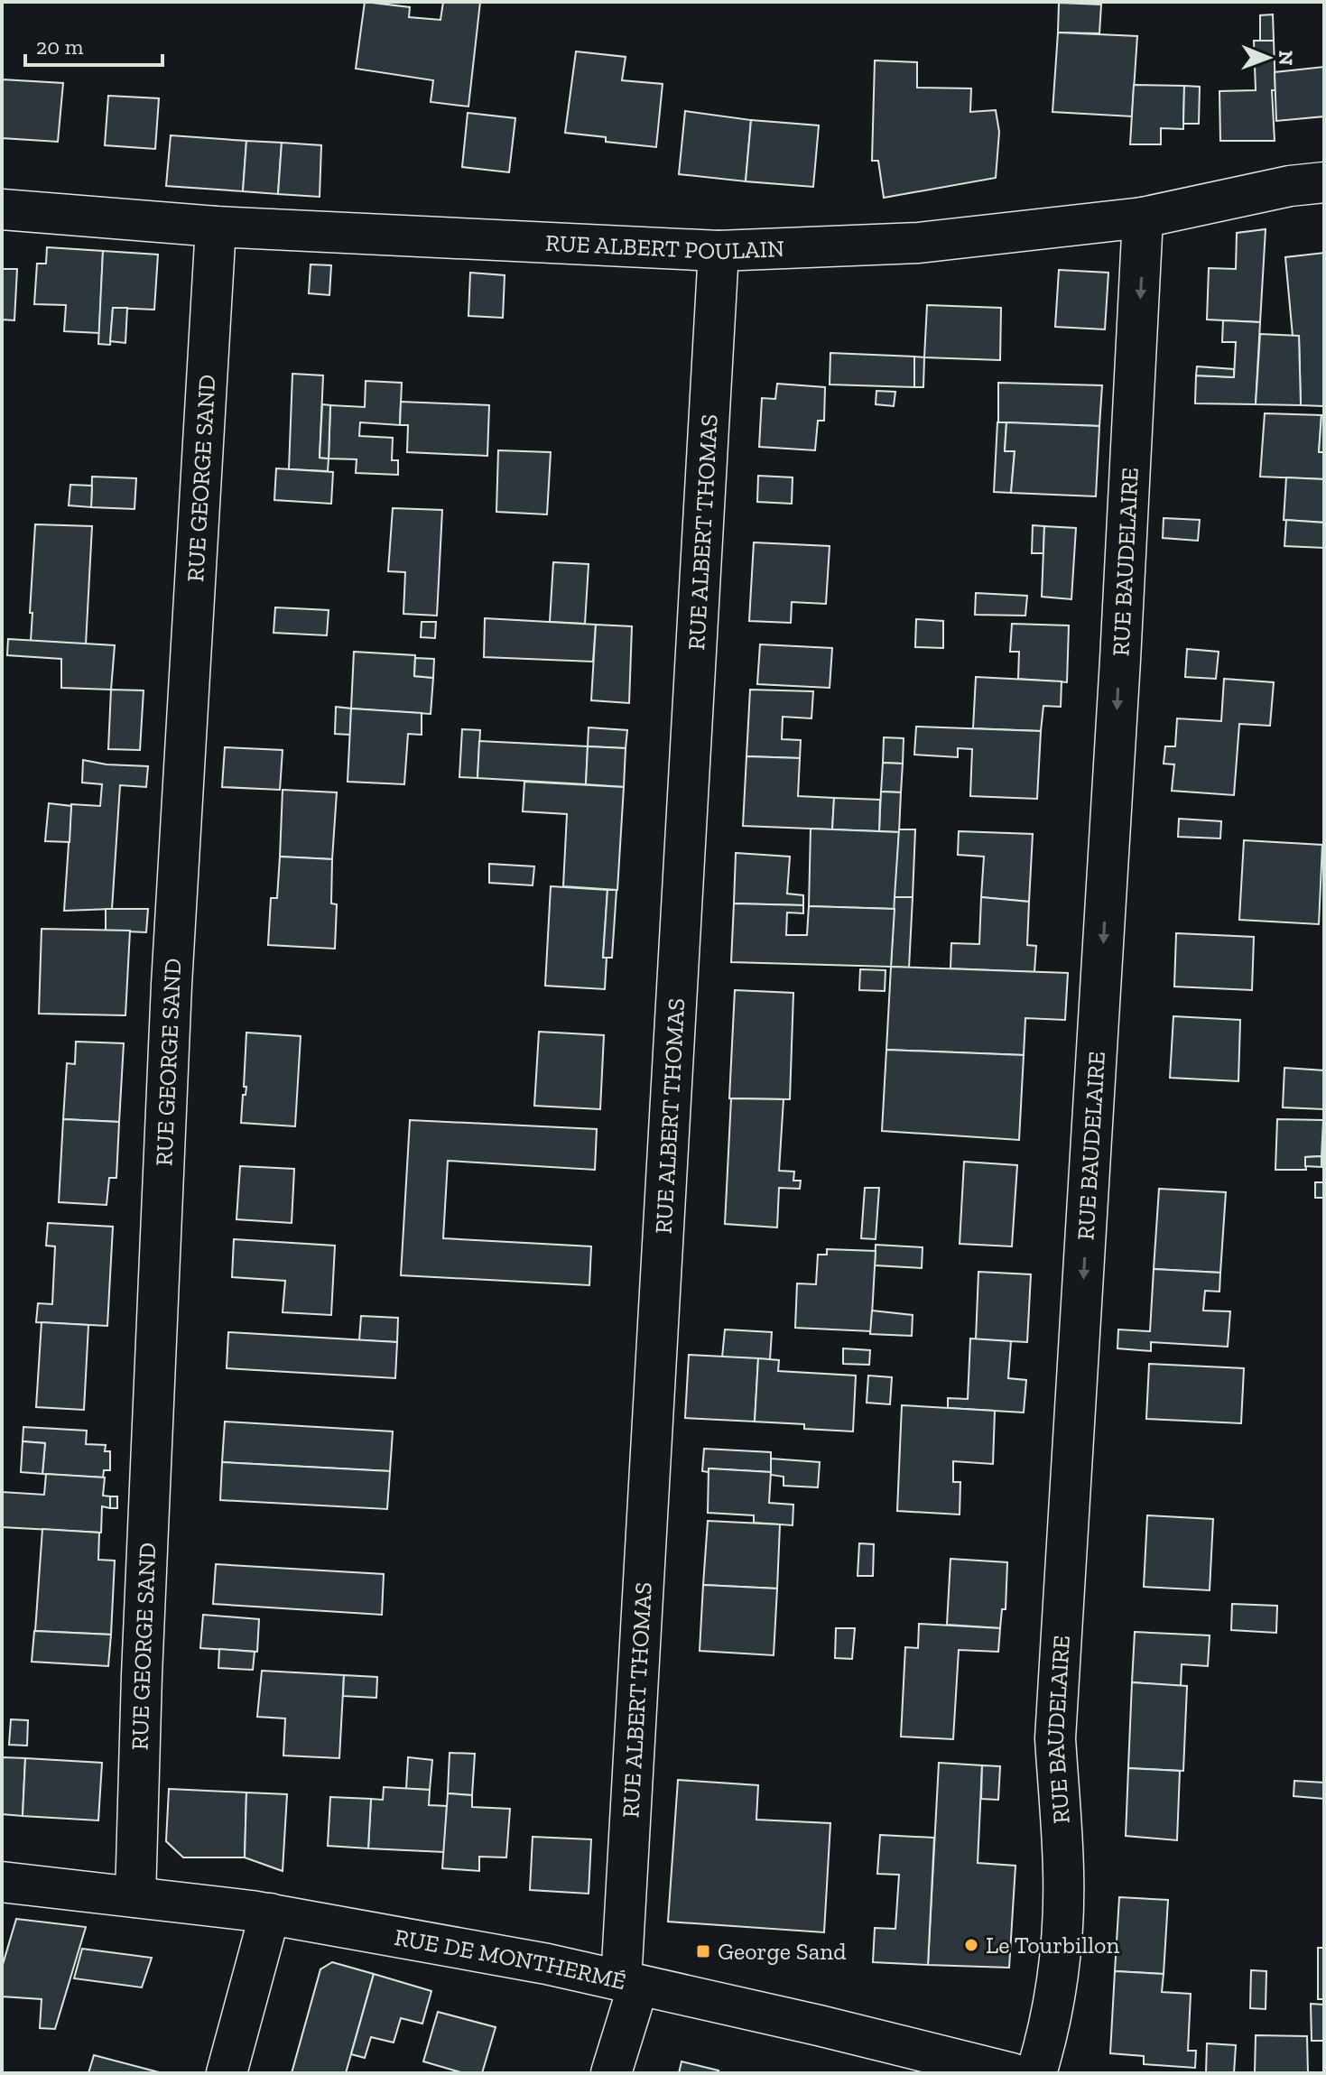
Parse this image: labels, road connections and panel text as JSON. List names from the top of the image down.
{
  "streets": {
    "street": [
      "RUE ALBERT POULAIN",
      "RUE GEORGE SAND",
      "RUE ALBERT THOMAS",
      "RUE BAUDELAIRE",
      "RUE DE MONTHERMÉ"
    ]
  },
  "crossings": [
    ["RUE ALBERT POULAIN", "RUE GEORGE SAND"],
    ["RUE ALBERT POULAIN", "RUE ALBERT THOMAS"],
    ["RUE ALBERT POULAIN", "RUE BAUDELAIRE"],
    ["RUE GEORGE SAND", "RUE DE MONTHERMÉ"],
    ["RUE ALBERT THOMAS", "RUE DE MONTHERMÉ"],
    ["RUE BAUDELAIRE", "RUE DE MONTHERMÉ"]
  ],
  "one_way": ["RUE BAUDELAIRE"],
  "places": {
    "other": ["Le Tourbillon"],
    "transit": ["George Sand"]
  },
  "scale_bar": "20 m",
  "north": "right"
}
